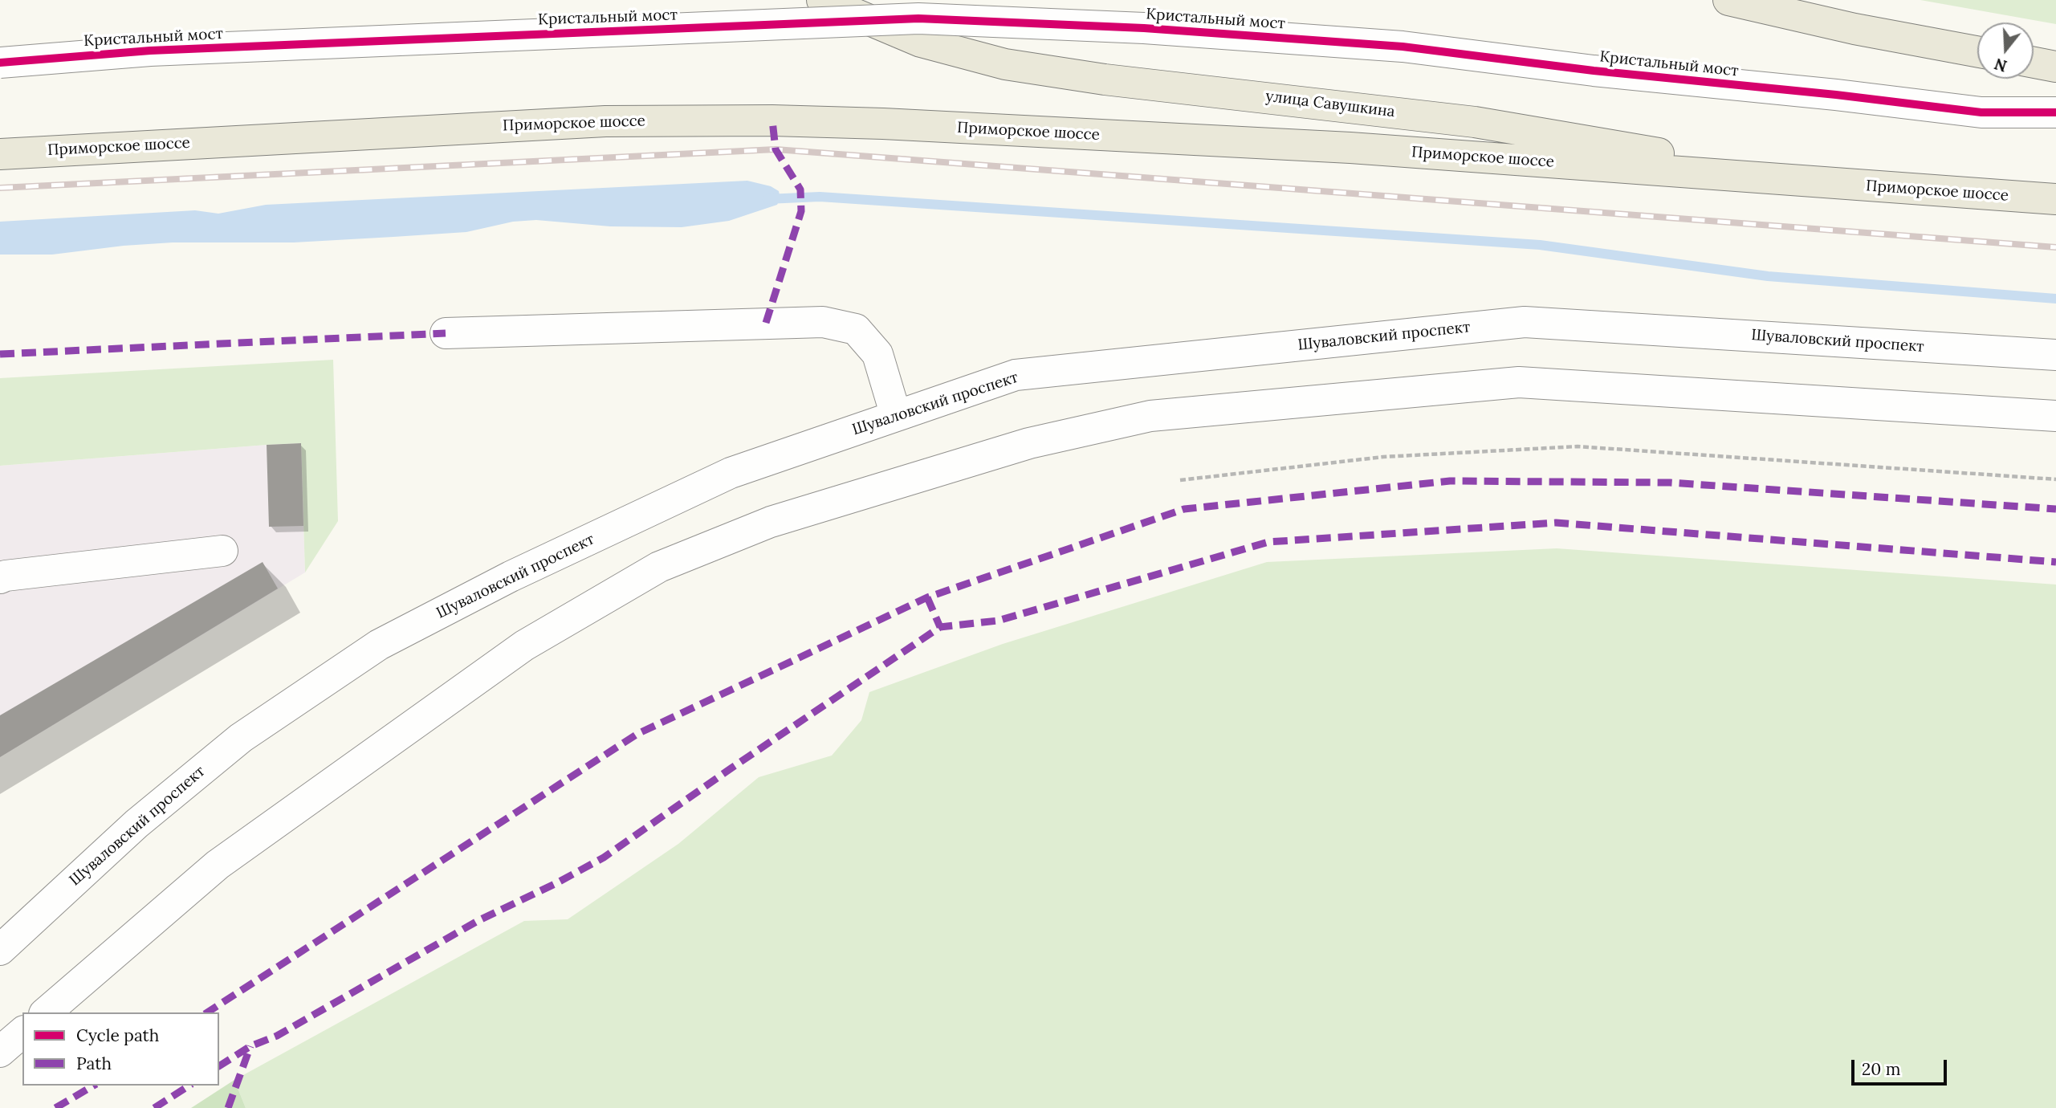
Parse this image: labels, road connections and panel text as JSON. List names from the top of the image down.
{
  "streets": {
    "main road": ["улица Савушкина", "Приморское шоссе"],
    "street": ["Кристальный мост", "Шуваловский проспект"]
  },
  "crossings": [
    ["улица Савушкина", "Приморское шоссе"]
  ],
  "legend": ["Cycle path", "Path"],
  "scale_bar": "20 m",
  "north": "bottom"
}
